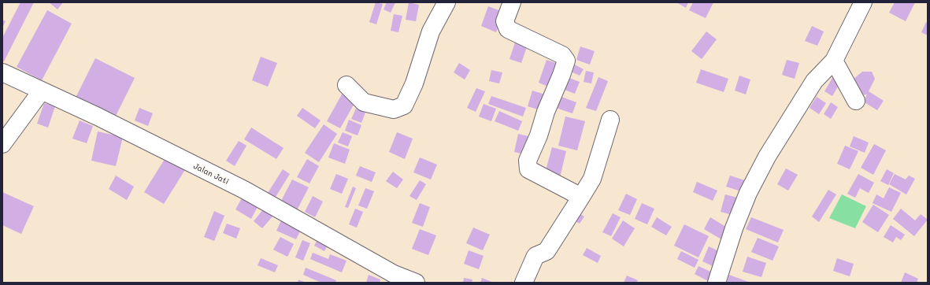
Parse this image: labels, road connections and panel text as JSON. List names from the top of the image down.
{
  "streets": {
    "street": ["Jalan Jati"]
  }
}
